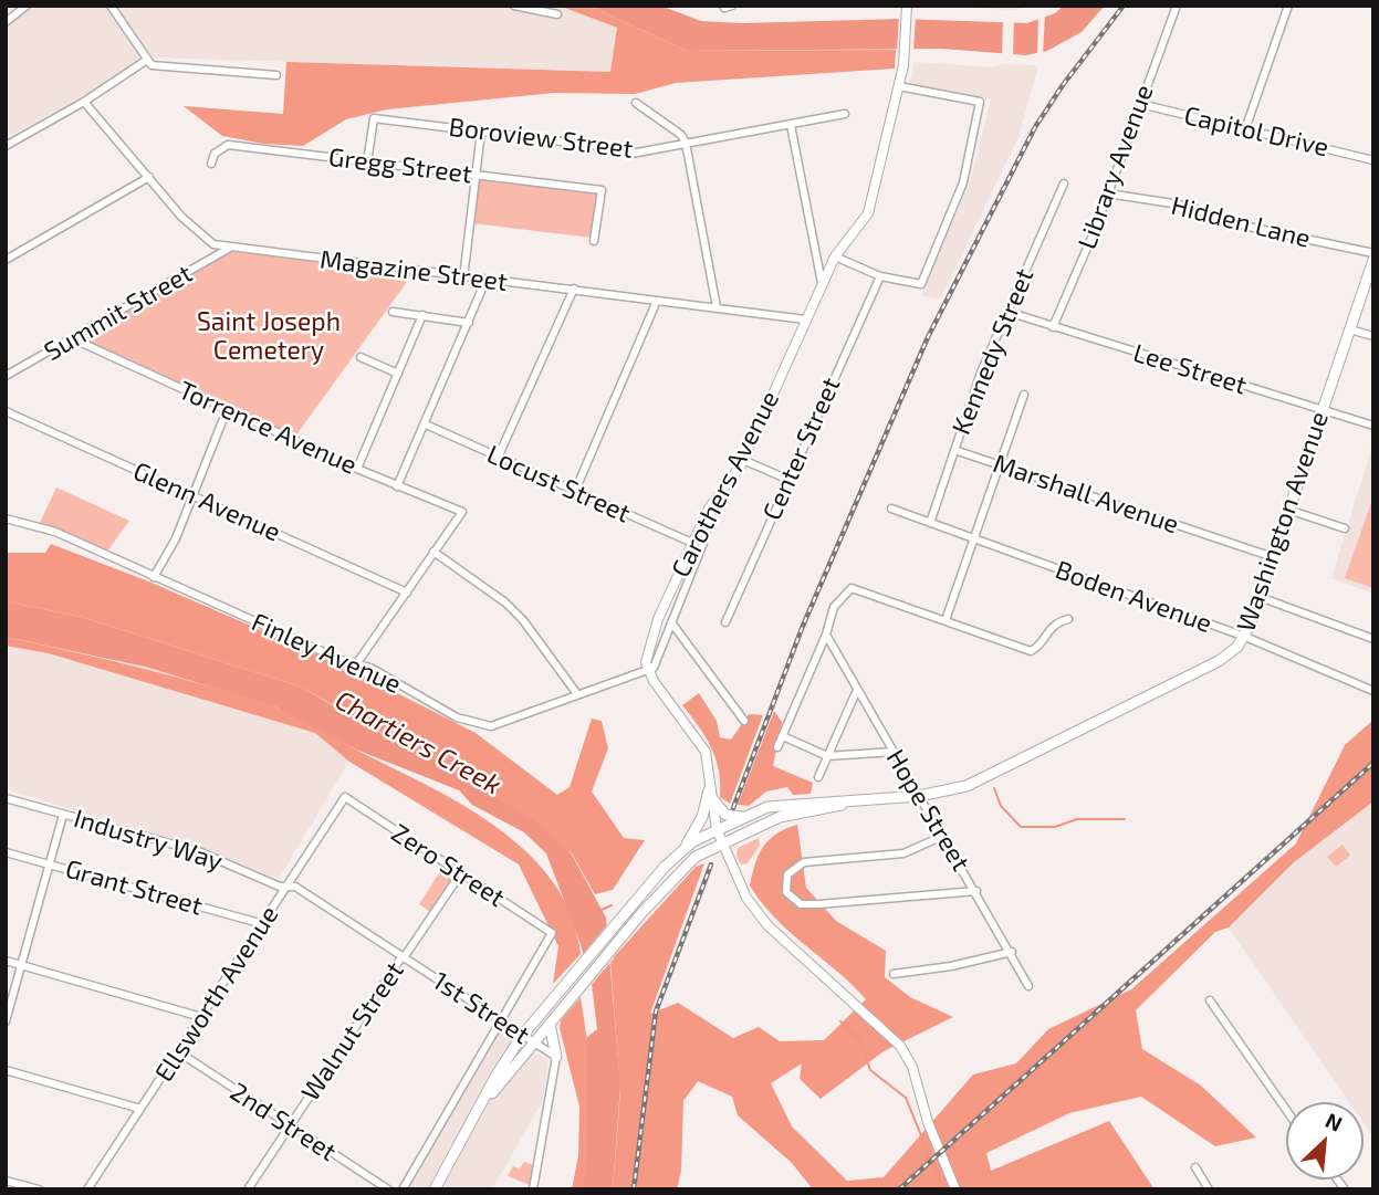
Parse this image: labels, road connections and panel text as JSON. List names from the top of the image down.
{
  "streets": {
    "main road": ["Washington Avenue"],
    "street": [
      "Capitol Drive",
      "Boroview Street",
      "Gregg Street",
      "Library Avenue",
      "Hidden Lane",
      "Magazine Street",
      "Summit Street",
      "Kennedy Street",
      "Lee Street",
      "Torrence Avenue",
      "Center Street",
      "Locust Street",
      "Carothers Avenue",
      "Marshall Avenue",
      "Glenn Avenue",
      "Boden Avenue",
      "Finley Avenue",
      "Hope Street",
      "Industry Way",
      "Zero Street",
      "Grant Street",
      "Ellsworth Avenue",
      "1st Street",
      "Walnut Street",
      "2nd Street"
    ]
  },
  "crossings": [
    ["Capitol Drive", "Library Avenue"],
    ["Boroview Street", "Gregg Street"],
    ["Library Avenue", "Hidden Lane"],
    ["Library Avenue", "Lee Street"],
    ["Magazine Street", "Summit Street"],
    ["Magazine Street", "Carothers Avenue"],
    ["Summit Street", "Torrence Avenue"],
    ["Kennedy Street", "Lee Street"],
    ["Kennedy Street", "Marshall Avenue"],
    ["Kennedy Street", "Boden Avenue"],
    ["Lee Street", "Washington Avenue"],
    ["Locust Street", "Carothers Avenue"],
    ["Carothers Avenue", "Finley Avenue"],
    ["Marshall Avenue", "Washington Avenue"],
    ["Washington Avenue", "Boden Avenue"],
    ["Washington Avenue", "Hope Street"],
    ["Washington Avenue", "1st Street"],
    ["Industry Way", "Ellsworth Avenue"],
    ["Industry Way", "1st Street"],
    ["Zero Street", "Ellsworth Avenue"],
    ["Zero Street", "1st Street"],
    ["Zero Street", "Walnut Street"],
    ["Grant Street", "Ellsworth Avenue"],
    ["Ellsworth Avenue", "1st Street"],
    ["Ellsworth Avenue", "2nd Street"],
    ["1st Street", "Walnut Street"],
    ["Walnut Street", "2nd Street"]
  ],
  "water": ["Chartiers Creek"],
  "parks": ["Saint Joseph Cemetery"],
  "north": "top right"
}
